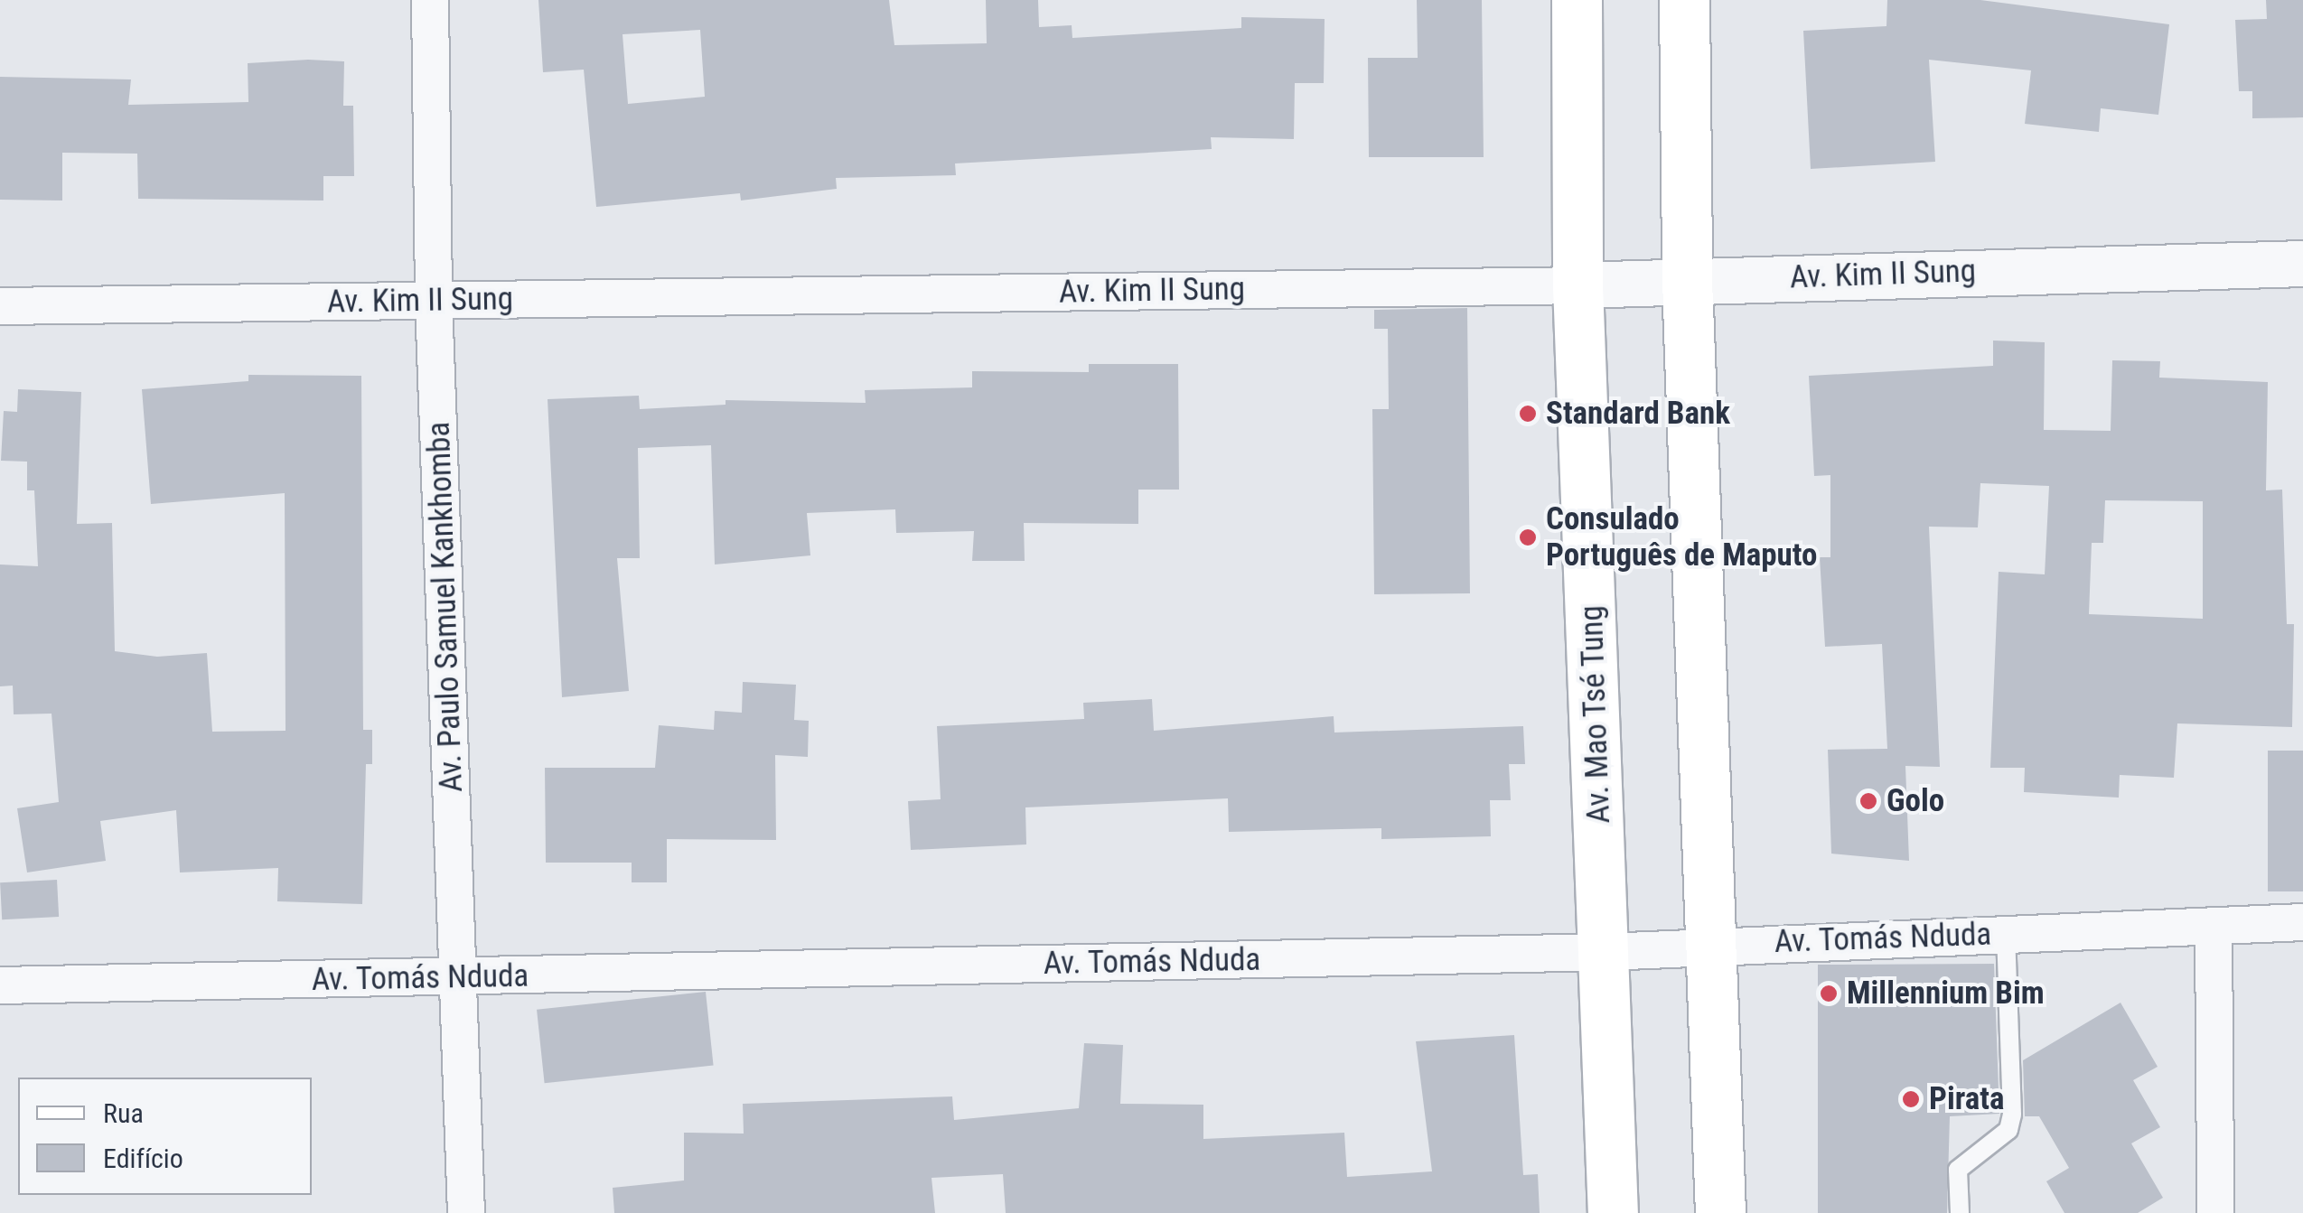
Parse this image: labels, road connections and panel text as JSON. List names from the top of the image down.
{
  "streets": {
    "main road": ["Av. Mao Tsé Tung"],
    "street": ["Av. Kim II Sung", "Av. Paulo Samuel Kankhomba", "Av. Tomás Nduda"]
  },
  "crossings": [
    ["Av. Kim II Sung", "Av. Paulo Samuel Kankhomba"],
    ["Av. Kim II Sung", "Av. Mao Tsé Tung"],
    ["Av. Paulo Samuel Kankhomba", "Av. Tomás Nduda"],
    ["Av. Mao Tsé Tung", "Av. Tomás Nduda"]
  ],
  "places": [
    "Standard Bank",
    "Consulado Português de Maputo",
    "Golo",
    "Millennium Bim",
    "Pirata"
  ],
  "legend": ["Rua", "Edifício"]
}
